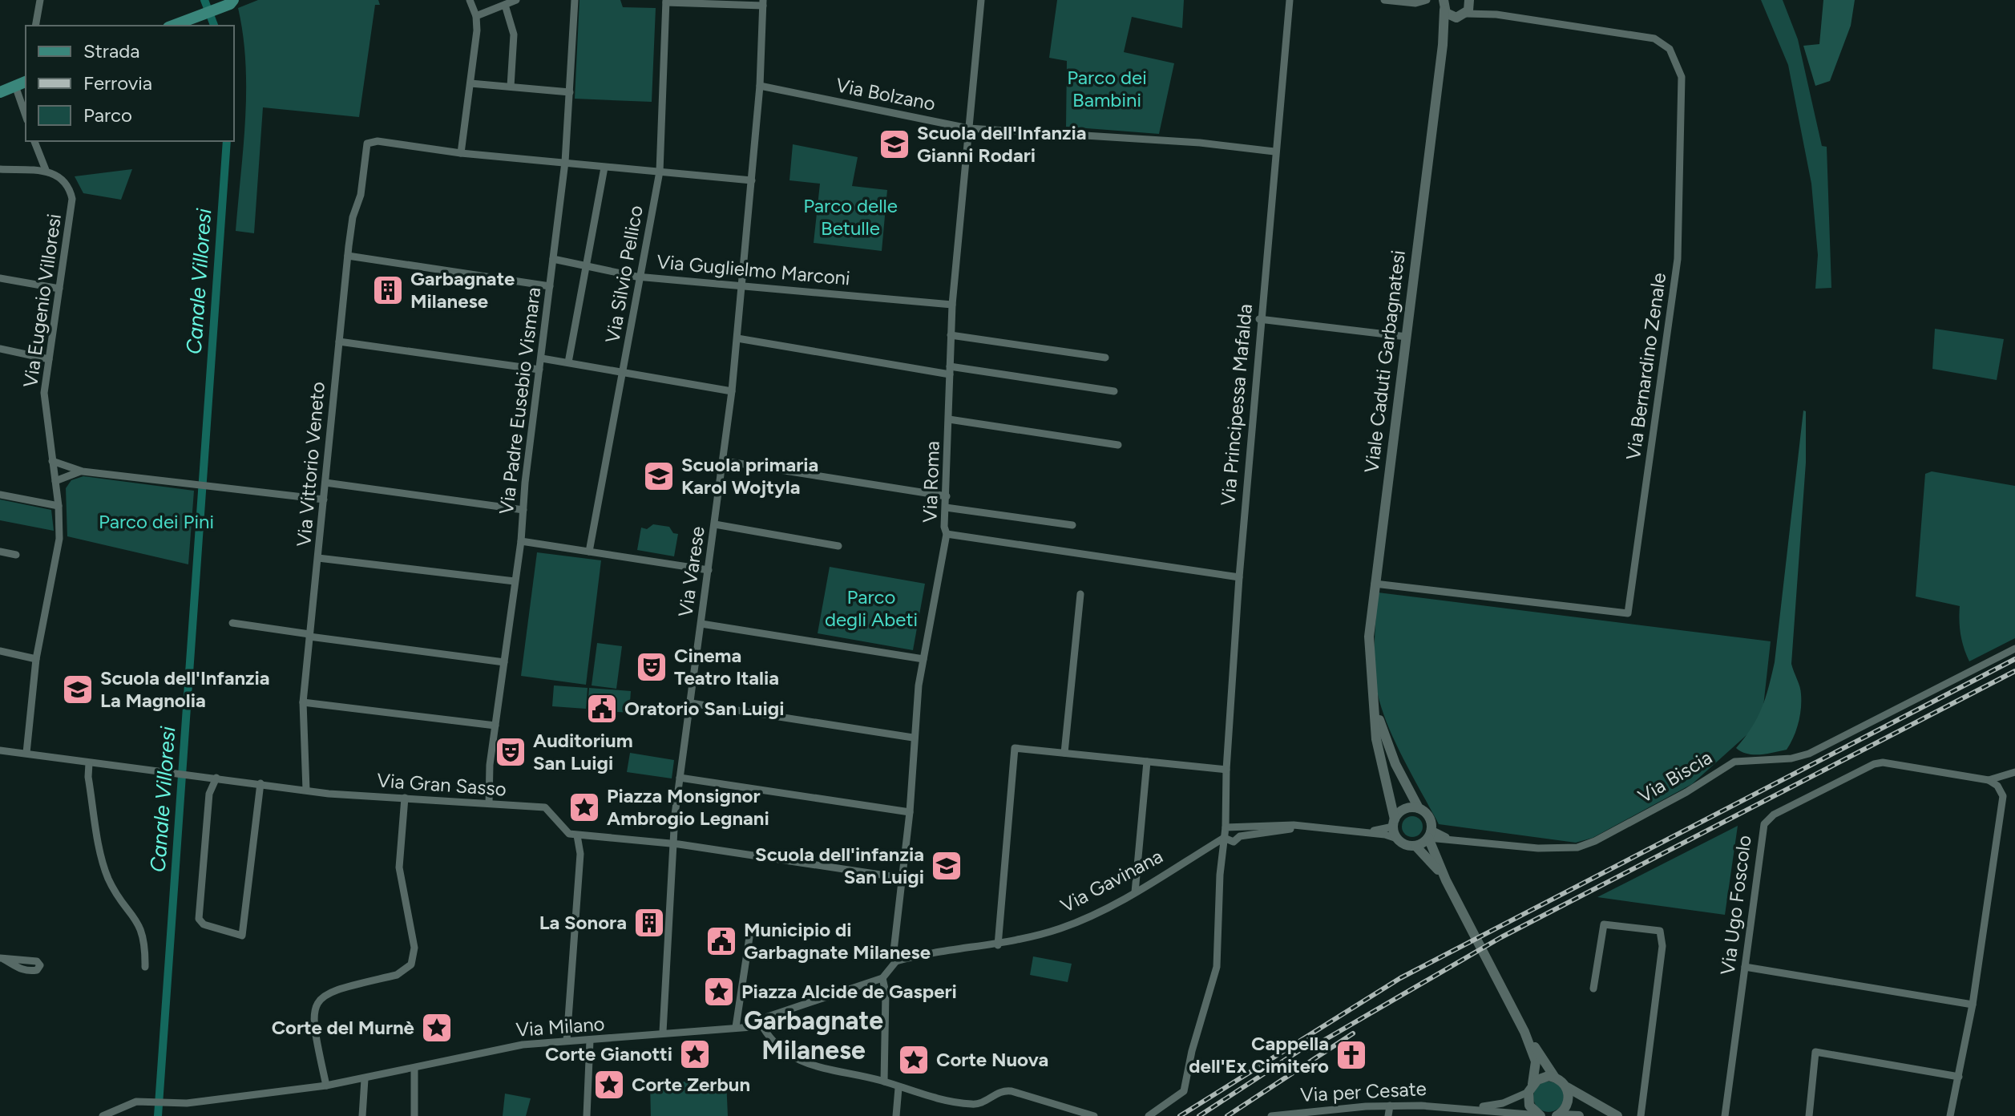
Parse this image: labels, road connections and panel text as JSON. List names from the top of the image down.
{
  "streets": {
    "street": [
      "Via Bolzano",
      "Via Guglielmo Marconi",
      "Via Silvio Pellico",
      "Via Eugenio Villoresi",
      "Viale Caduti Garbagnatesi",
      "Via Bernardino Zenale",
      "Via Padre Eusebio Vismara",
      "Via Principessa Mafalda",
      "Via Vittorio Veneto",
      "Via Roma",
      "Via Varese",
      "Via Biscia",
      "Via Gran Sasso",
      "Via Gavinana",
      "Via Ugo Foscolo",
      "Via Milano",
      "Via per Cesate"
    ]
  },
  "crossings": [
    ["Via Bolzano", "Via Principessa Mafalda"],
    ["Via Bolzano", "Via Roma"],
    ["Via Bolzano", "Via Varese"],
    ["Via Guglielmo Marconi", "Via Silvio Pellico"],
    ["Via Guglielmo Marconi", "Via Padre Eusebio Vismara"],
    ["Via Guglielmo Marconi", "Via Roma"],
    ["Via Guglielmo Marconi", "Via Varese"],
    ["Via Eugenio Villoresi", "Via Gran Sasso"],
    ["Viale Caduti Garbagnatesi", "Via Bernardino Zenale"],
    ["Viale Caduti Garbagnatesi", "Via Biscia"],
    ["Via Padre Eusebio Vismara", "Via Gran Sasso"],
    ["Via Vittorio Veneto", "Via Gran Sasso"],
    ["Via Roma", "Via Gavinana"],
    ["Via Varese", "Via Milano"]
  ],
  "districts": ["Garbagnate Milanese"],
  "water": ["Canale Villoresi"],
  "parks": [
    "Parco dei Bambini",
    "Parco delle Betulle",
    "Parco dei Pini",
    "Parco degli Abeti"
  ],
  "places": {
    "school or university": [
      "Scuola dell'Infanzia Gianni Rodari",
      "Scuola primaria Karol Wojtyla",
      "Scuola dell'Infanzia La Magnolia",
      "Scuola dell'infanzia San Luigi"
    ],
    "building": ["Garbagnate Milanese", "La Sonora"],
    "theatre": ["Cinema Teatro Italia", "Auditorium San Luigi"],
    "public building": ["Oratorio San Luigi", "Municipio di Garbagnate Milanese"],
    "place": [
      "Piazza Monsignor Ambrogio Legnani",
      "Piazza Alcide de Gasperi",
      "Corte del Murnè",
      "Corte Gianotti",
      "Corte Nuova",
      "Corte Zerbun"
    ],
    "church": ["Cappella dell'Ex Cimitero"]
  },
  "legend": ["Strada", "Ferrovia", "Parco"]
}
